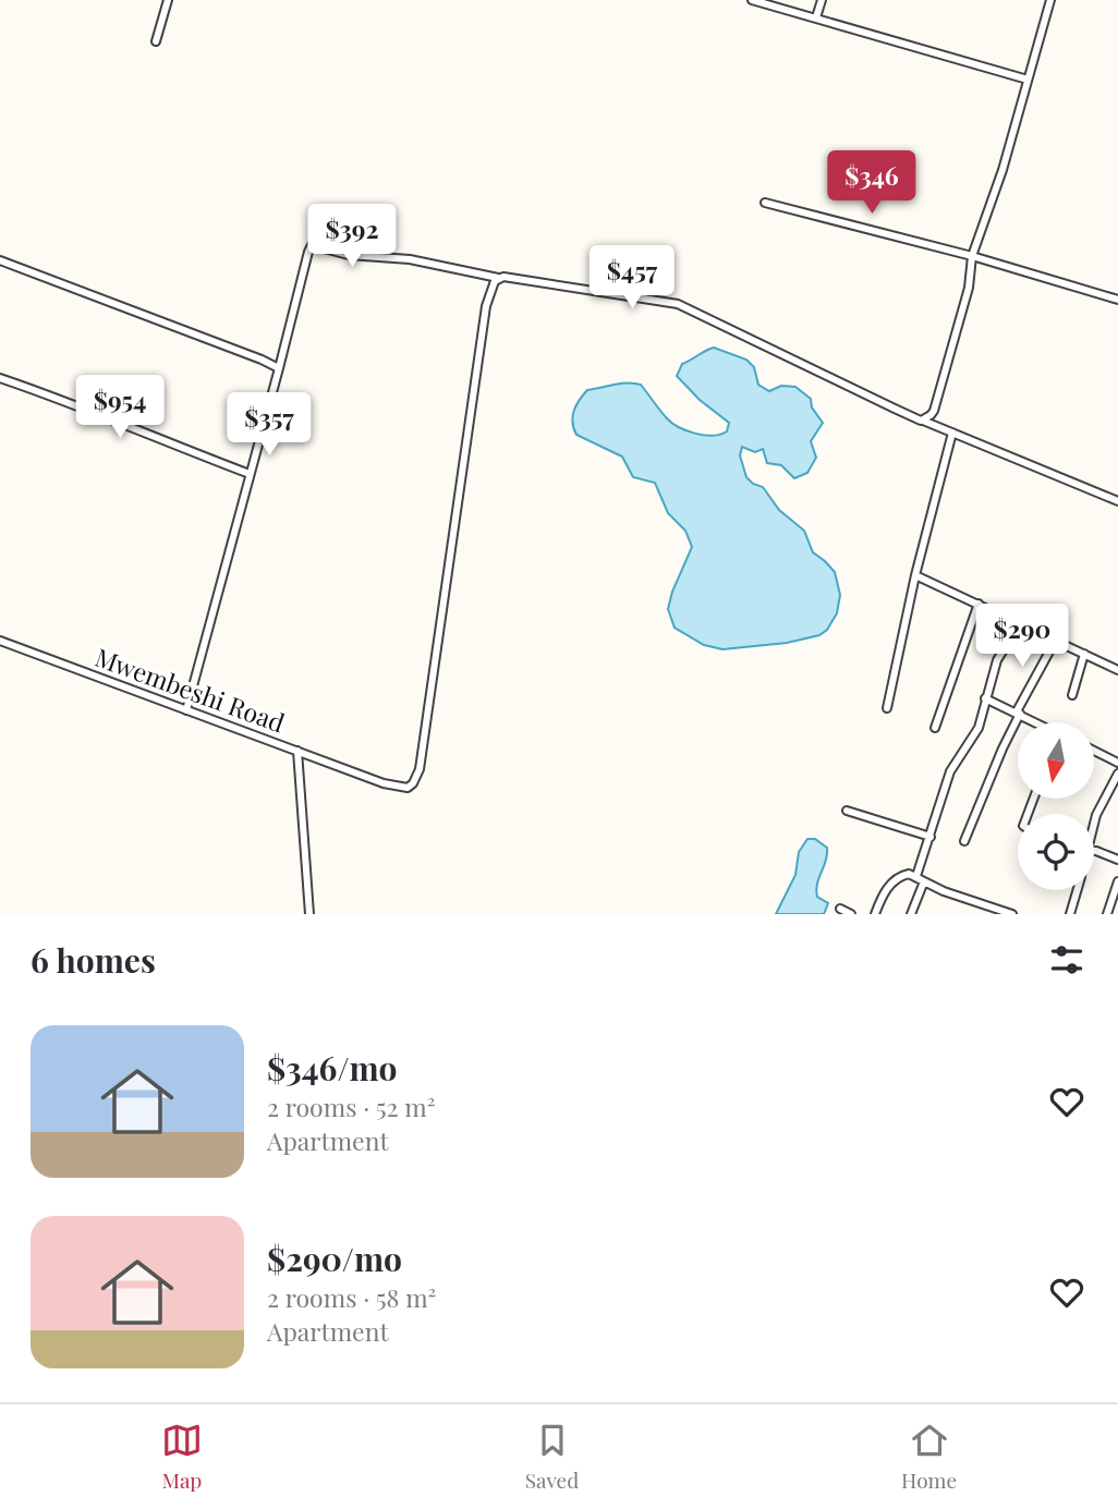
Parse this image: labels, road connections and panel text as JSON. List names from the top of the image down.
{
  "streets": {
    "street": ["Mwembeshi Road"]
  },
  "north": "bottom",
  "page": {
    "price": [
      "$346",
      "$392",
      "$457",
      "$954",
      "$357",
      "$290"
    ],
    "heading": "6 homes",
    "list": [
      {
        "name": "$346/mo",
        "note": "2 rooms · 52 m² · Apartment"
      },
      {
        "name": "$290/mo",
        "note": "2 rooms · 58 m² · Apartment"
      }
    ],
    "tabs": ["Map", "Saved", "Home"]
  }
}
